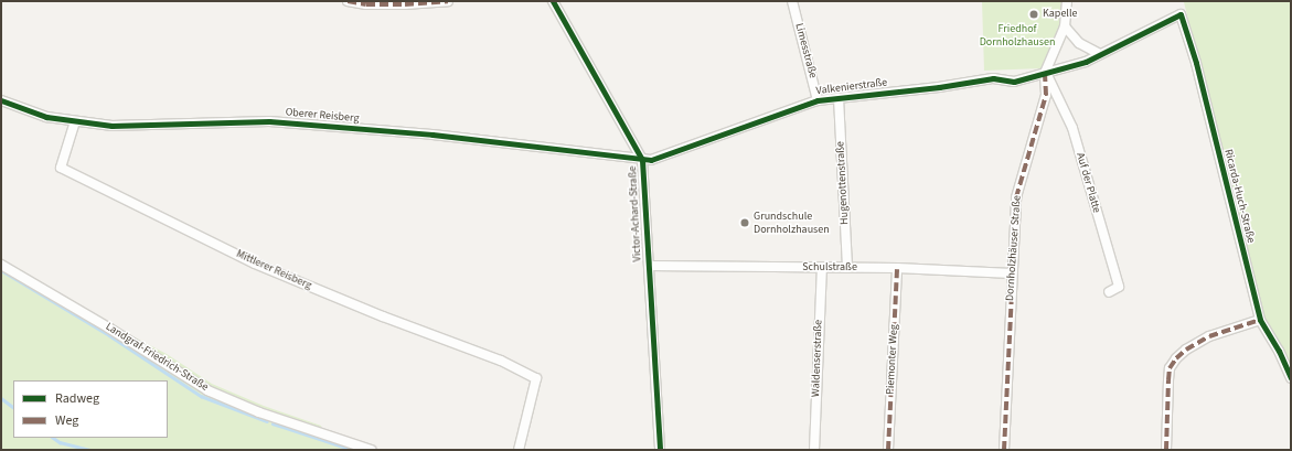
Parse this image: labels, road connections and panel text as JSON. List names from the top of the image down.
{
  "streets": {
    "street": [
      "Limesstraße",
      "Valkenierstraße",
      "Oberer Reisberg",
      "Hugenottenstraße",
      "Auf der Platte",
      "Ricarda-Huch-Straße",
      "Victor-Achard-Straße",
      "Dornholzhäuser Straße",
      "Schulstraße",
      "Mittlerer Reisberg",
      "Landgraf-Friedrich-Straße",
      "Waldenserstraße",
      "Piemonter Weg"
    ]
  },
  "crossings": [
    ["Limesstraße", "Valkenierstraße"],
    ["Valkenierstraße", "Oberer Reisberg"],
    ["Valkenierstraße", "Hugenottenstraße"],
    ["Valkenierstraße", "Auf der Platte"],
    ["Valkenierstraße", "Ricarda-Huch-Straße"],
    ["Valkenierstraße", "Victor-Achard-Straße"],
    ["Valkenierstraße", "Dornholzhäuser Straße"],
    ["Oberer Reisberg", "Victor-Achard-Straße"],
    ["Oberer Reisberg", "Mittlerer Reisberg"],
    ["Hugenottenstraße", "Schulstraße"],
    ["Auf der Platte", "Dornholzhäuser Straße"],
    ["Victor-Achard-Straße", "Schulstraße"],
    ["Dornholzhäuser Straße", "Schulstraße"],
    ["Schulstraße", "Waldenserstraße"],
    ["Schulstraße", "Piemonter Weg"]
  ],
  "parks": ["Friedhof Dornholzhausen"],
  "places": ["Kapelle", "Grundschule Dornholzhausen"],
  "legend": ["Radweg", "Weg"]
}
